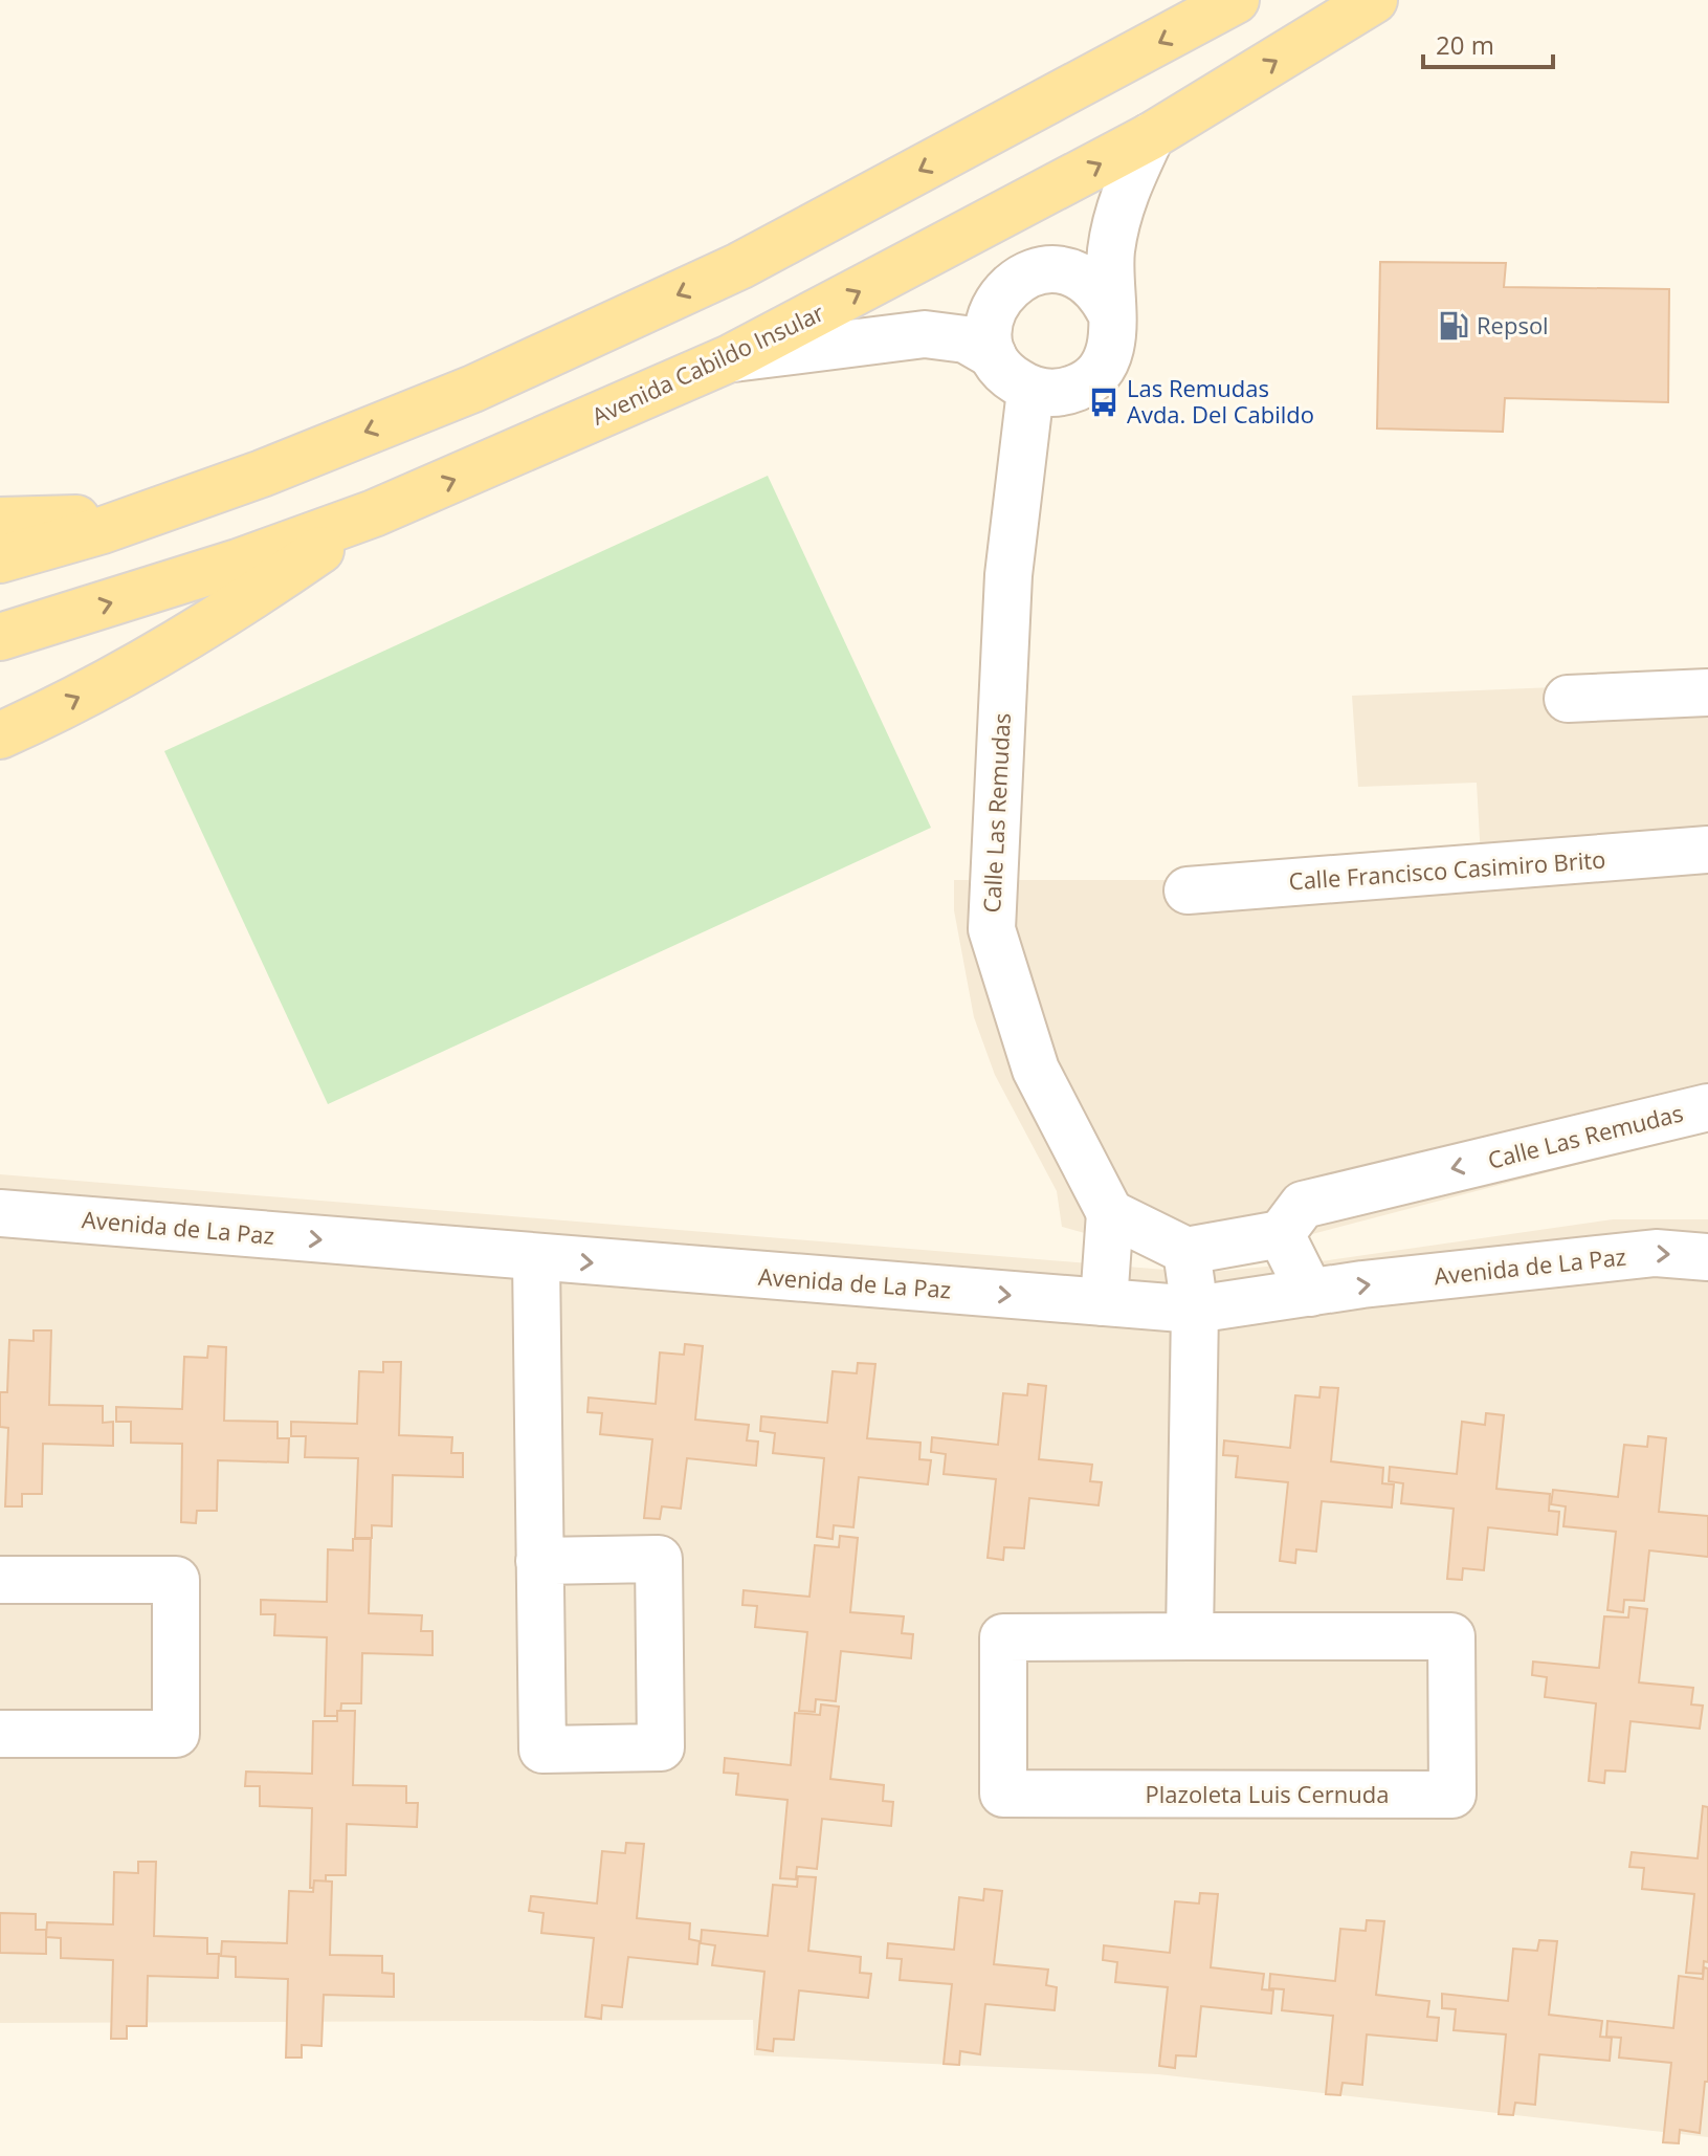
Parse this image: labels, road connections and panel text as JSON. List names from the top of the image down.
{
  "streets": {
    "main road": ["Avenida Cabildo Insular"],
    "street": [
      "Calle Las Remudas",
      "Calle Francisco Casimiro Brito",
      "Avenida de La Paz",
      "Plazoleta Luis Cernuda"
    ]
  },
  "one_way": ["Avenida de La Paz"],
  "places": {
    "fuel station": ["Repsol"],
    "bus stop": ["Las Remudas Avda. Del Cabildo"]
  },
  "scale_bar": "20 m"
}
